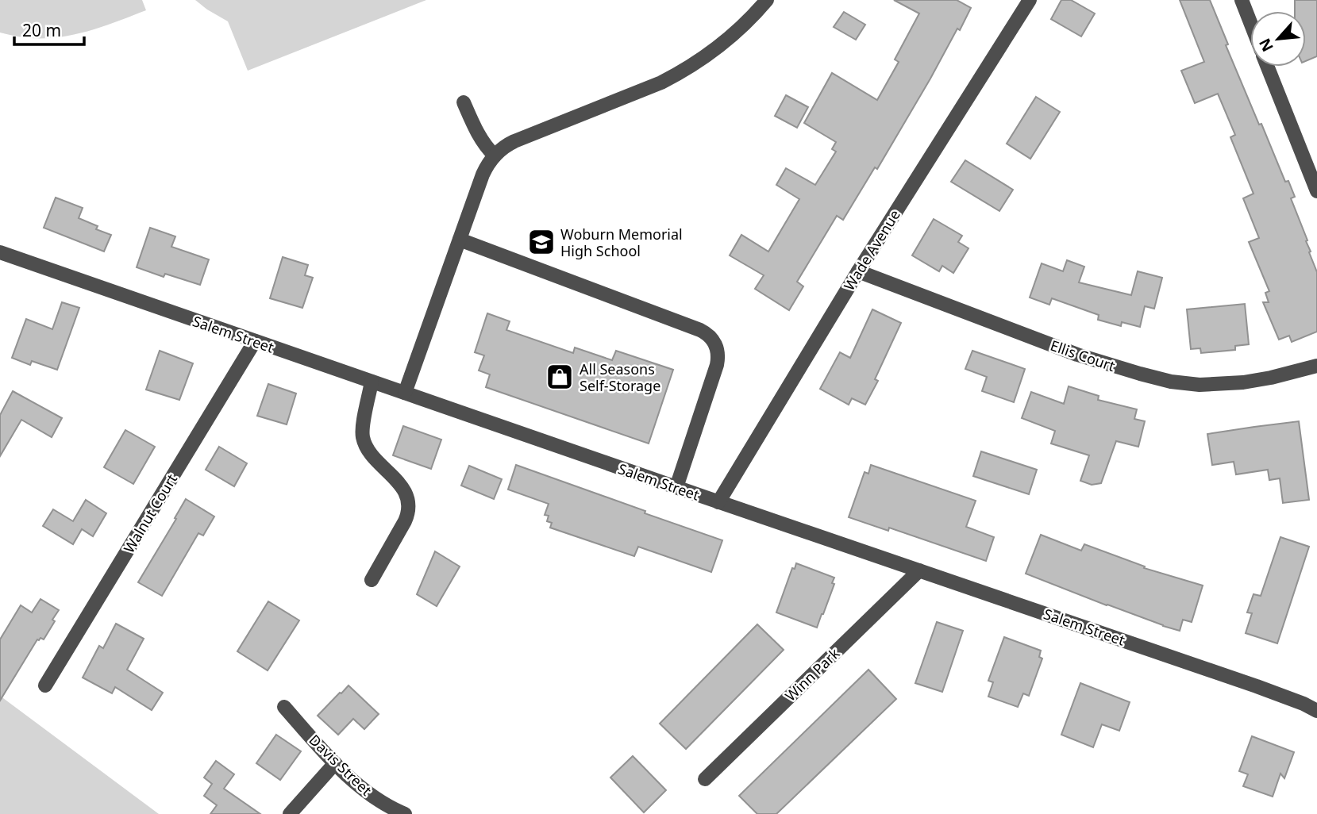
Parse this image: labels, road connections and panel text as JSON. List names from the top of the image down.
{
  "streets": {
    "street": [
      "Wade Avenue",
      "Salem Street",
      "Ellis Court",
      "Walnut Court",
      "Winn Park",
      "Davis Street"
    ]
  },
  "crossings": [
    ["Wade Avenue", "Salem Street"],
    ["Wade Avenue", "Ellis Court"],
    ["Salem Street", "Walnut Court"],
    ["Salem Street", "Winn Park"]
  ],
  "places": {
    "school or university": ["Woburn Memorial High School"],
    "shop": ["All Seasons Self-Storage"]
  },
  "scale_bar": "20 m",
  "north": "bottom left"
}
